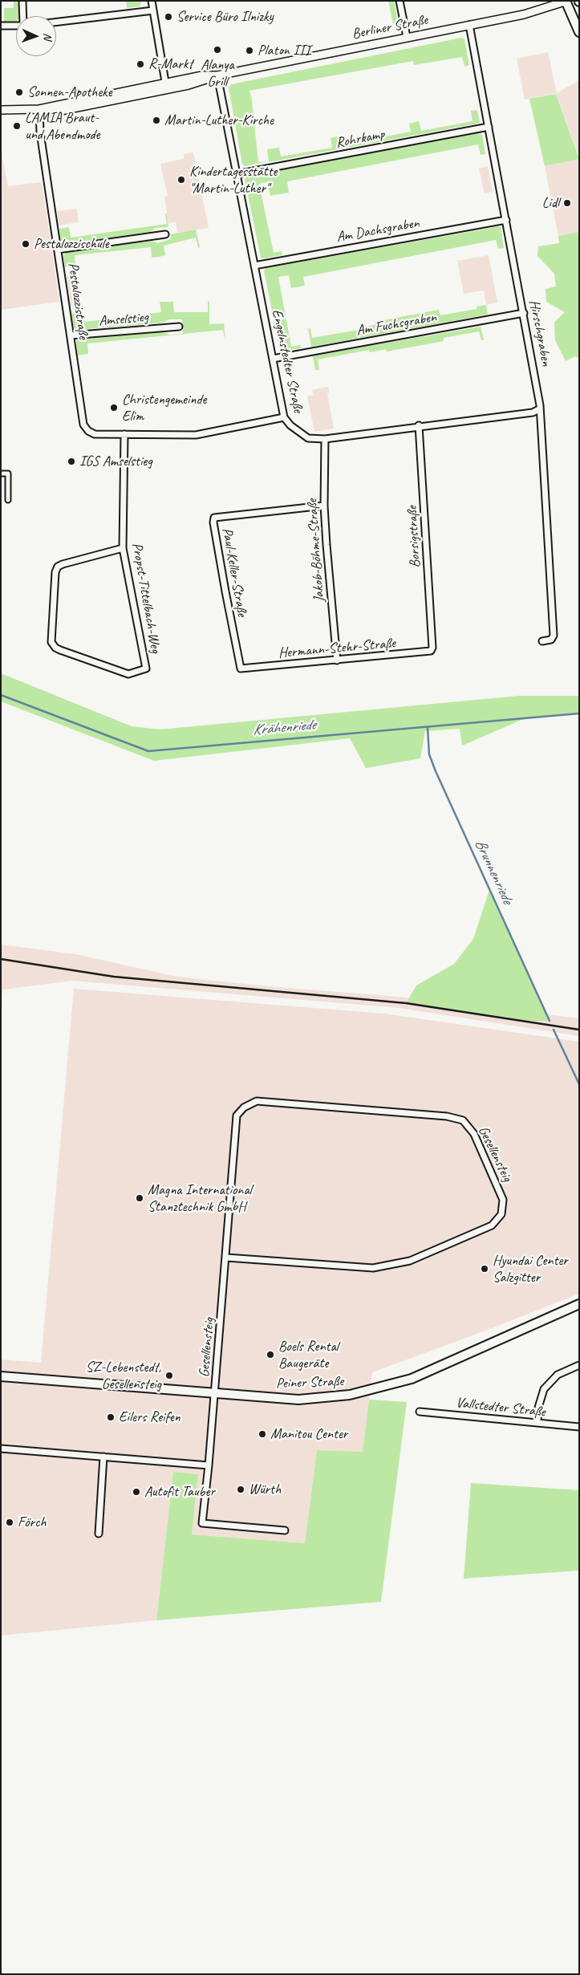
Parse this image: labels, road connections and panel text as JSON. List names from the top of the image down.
{
  "streets": {
    "main road": ["Peiner Straße"],
    "street": [
      "Berliner Straße",
      "Rohrkamp",
      "Am Dachsgraben",
      "Pestalozzistraße",
      "Amselstieg",
      "Am Fuchsgraben",
      "Hirschgraben",
      "Engelnstedter Straße",
      "Borsigstraße",
      "Jakob-Böhme-Straße",
      "Paul-Keller-Straße",
      "Propst-Tittelbach-Weg",
      "Hermann-Stehr-Straße",
      "Gesellensteig",
      "Vallstedter Straße"
    ]
  },
  "crossings": [
    ["Berliner Straße", "Pestalozzistraße"],
    ["Berliner Straße", "Hirschgraben"],
    ["Berliner Straße", "Engelnstedter Straße"],
    ["Rohrkamp", "Hirschgraben"],
    ["Rohrkamp", "Engelnstedter Straße"],
    ["Am Dachsgraben", "Hirschgraben"],
    ["Am Dachsgraben", "Engelnstedter Straße"],
    ["Pestalozzistraße", "Amselstieg"],
    ["Pestalozzistraße", "Propst-Tittelbach-Weg"],
    ["Am Fuchsgraben", "Hirschgraben"],
    ["Am Fuchsgraben", "Engelnstedter Straße"],
    ["Hirschgraben", "Engelnstedter Straße"],
    ["Engelnstedter Straße", "Borsigstraße"],
    ["Engelnstedter Straße", "Jakob-Böhme-Straße"],
    ["Borsigstraße", "Hermann-Stehr-Straße"],
    ["Jakob-Böhme-Straße", "Paul-Keller-Straße"],
    ["Jakob-Böhme-Straße", "Hermann-Stehr-Straße"],
    ["Paul-Keller-Straße", "Hermann-Stehr-Straße"],
    ["Gesellensteig", "Peiner Straße"]
  ],
  "water": ["Krähenriede", "Brunnenriede"],
  "places": [
    "Service Büro Ilnizky",
    "Alanya Grill",
    "Platon III",
    "R-Markt",
    "Sonnen-Apotheke",
    "Martin-Luther-Kirche",
    "LAMIA Braut- und Abendmode",
    "Kindertagesstätte \"Martin-Luther\"",
    "Lidl",
    "Pestalozzischule",
    "Christengemeinde Elim",
    "IGS Amselstieg",
    "Magna International Stanztechnik GmbH",
    "Hyundai Center Salzgitter",
    "Boels Rental Baugeräte",
    "SZ-Lebenstedt, Gesellensteig",
    "Eilers Reifen",
    "Manitou Center",
    "Würth",
    "Autofit Tauber",
    "Förch"
  ],
  "north": "right"
}
